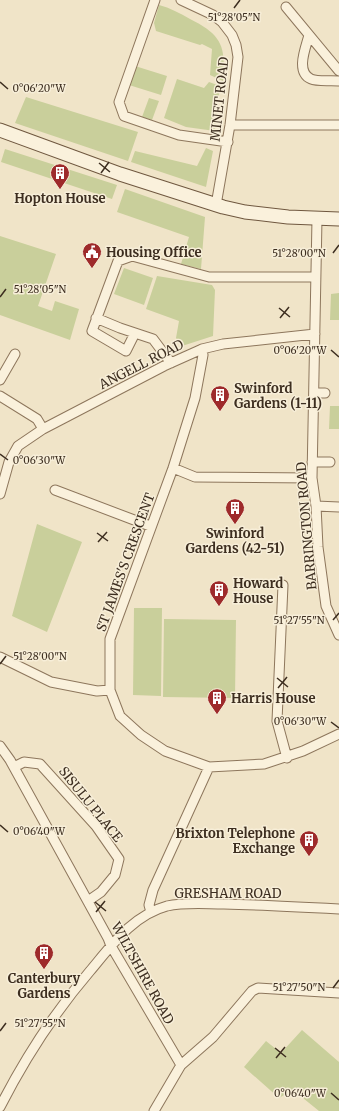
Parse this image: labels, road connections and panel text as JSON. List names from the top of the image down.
{
  "streets": {
    "street": [
      "MINET ROAD",
      "ANGELL ROAD",
      "BARRINGTON ROAD",
      "ST JAMES'S CRESCENT",
      "SISULU PLACE",
      "GRESHAM ROAD",
      "WILTSHIRE ROAD"
    ]
  },
  "crossings": [
    ["ANGELL ROAD", "BARRINGTON ROAD"],
    ["ANGELL ROAD", "ST JAMES'S CRESCENT"],
    ["SISULU PLACE", "WILTSHIRE ROAD"],
    ["GRESHAM ROAD", "WILTSHIRE ROAD"]
  ],
  "places": {
    "building": [
      "Hopton House",
      "Swinford Gardens (1-11)",
      "Swinford Gardens (42-51)",
      "Howard House",
      "Harris House",
      "Brixton Telephone Exchange",
      "Canterbury Gardens"
    ],
    "public building": ["Housing Office"]
  },
  "coordinates": [
    "51°28'05\"N",
    "0°06'20\"W",
    "51°28'00\"N",
    "0°06'30\"W",
    "51°27'55\"N",
    "0°06'40\"W",
    "51°27'50\"N"
  ]
}
